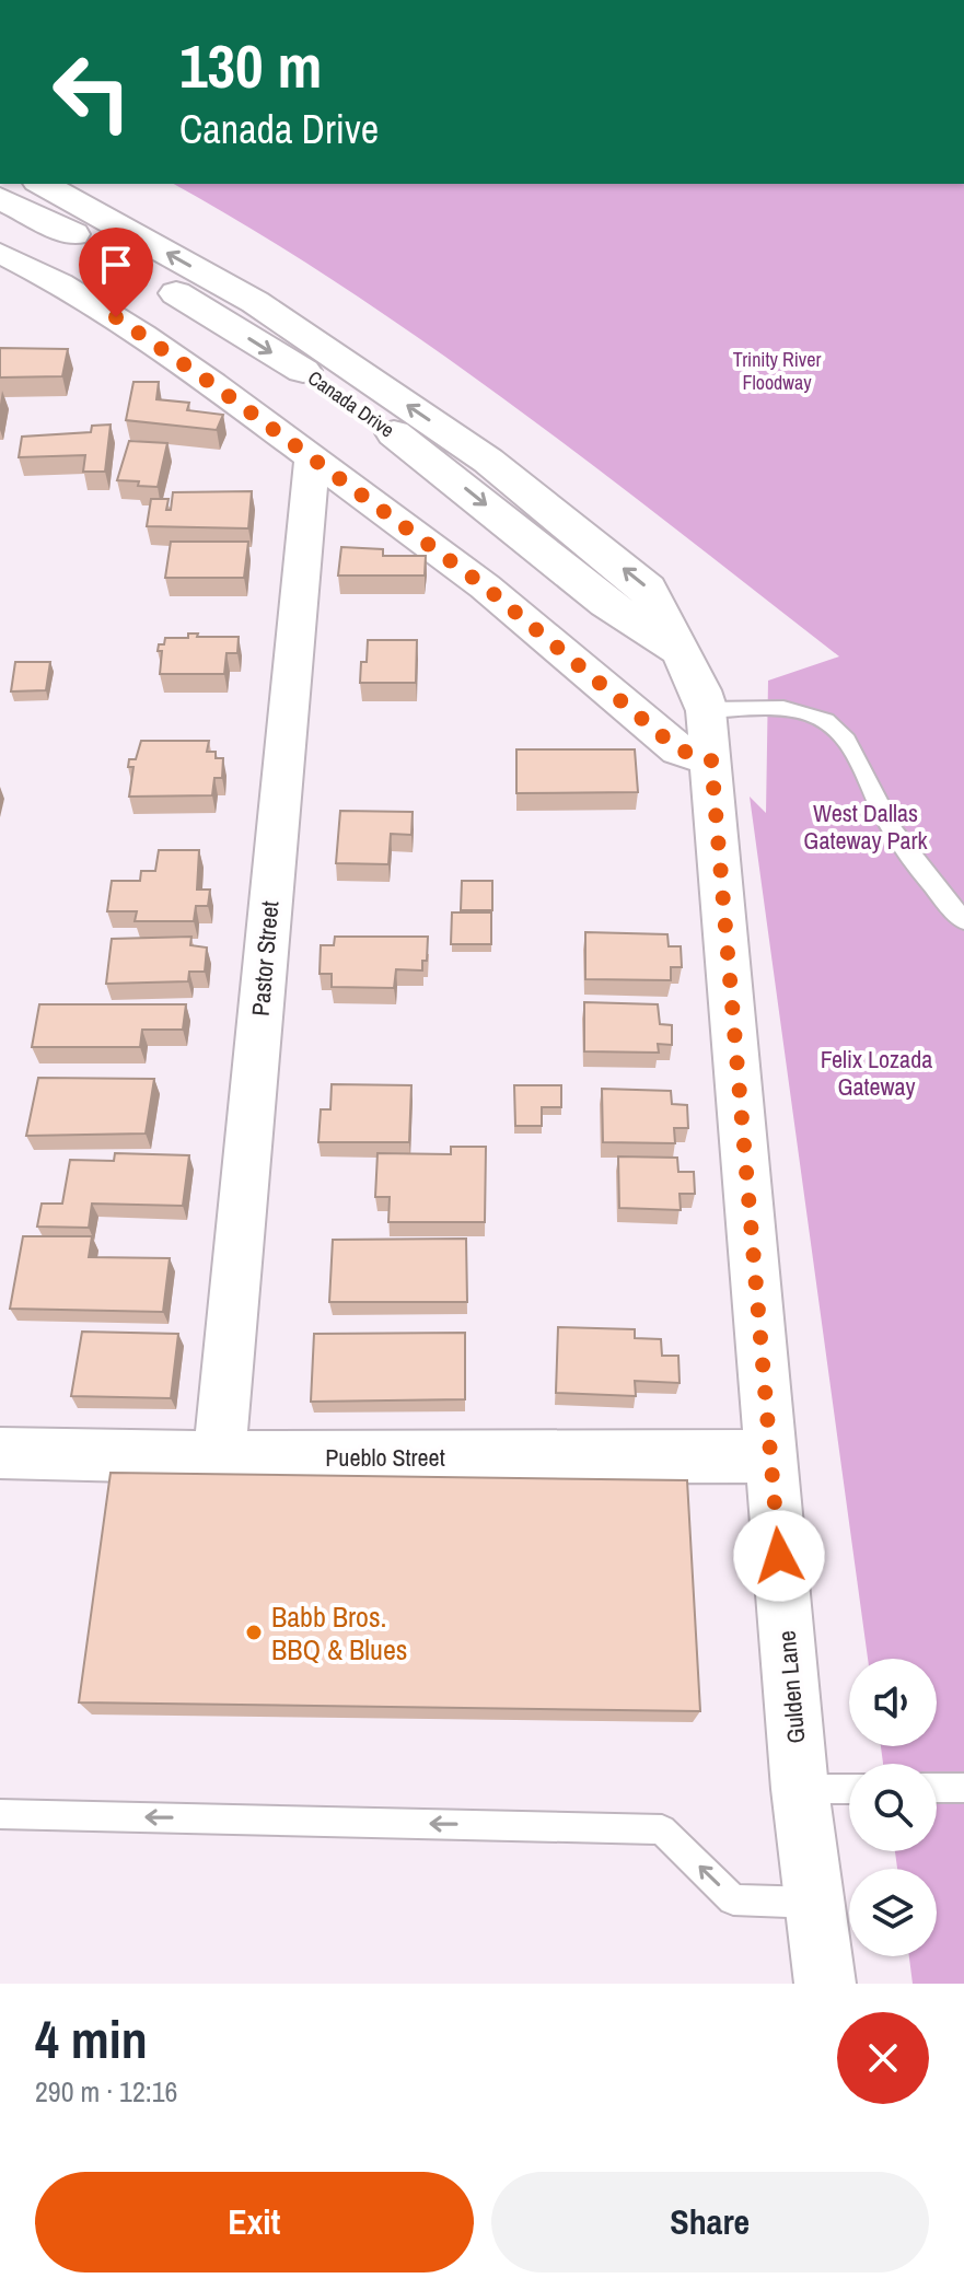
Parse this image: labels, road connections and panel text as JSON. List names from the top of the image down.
{
  "streets": {
    "street": [
      "Canada Drive",
      "Pastor Street",
      "Pueblo Street",
      "Gulden Lane"
    ]
  },
  "crossings": [
    ["Canada Drive", "Gulden Lane"],
    ["Pastor Street", "Pueblo Street"],
    ["Pueblo Street", "Gulden Lane"]
  ],
  "parks": ["Trinity River Floodway", "West Dallas Gateway Park", "Felix Lozada Gateway"],
  "places": ["Babb Bros. BBQ & Blues"],
  "page": {
    "turn": ["130 m", "Canada Drive"],
    "heading": ["4 min", "290 m · 12:16"],
    "buttons": ["Exit", "Share"]
  }
}
